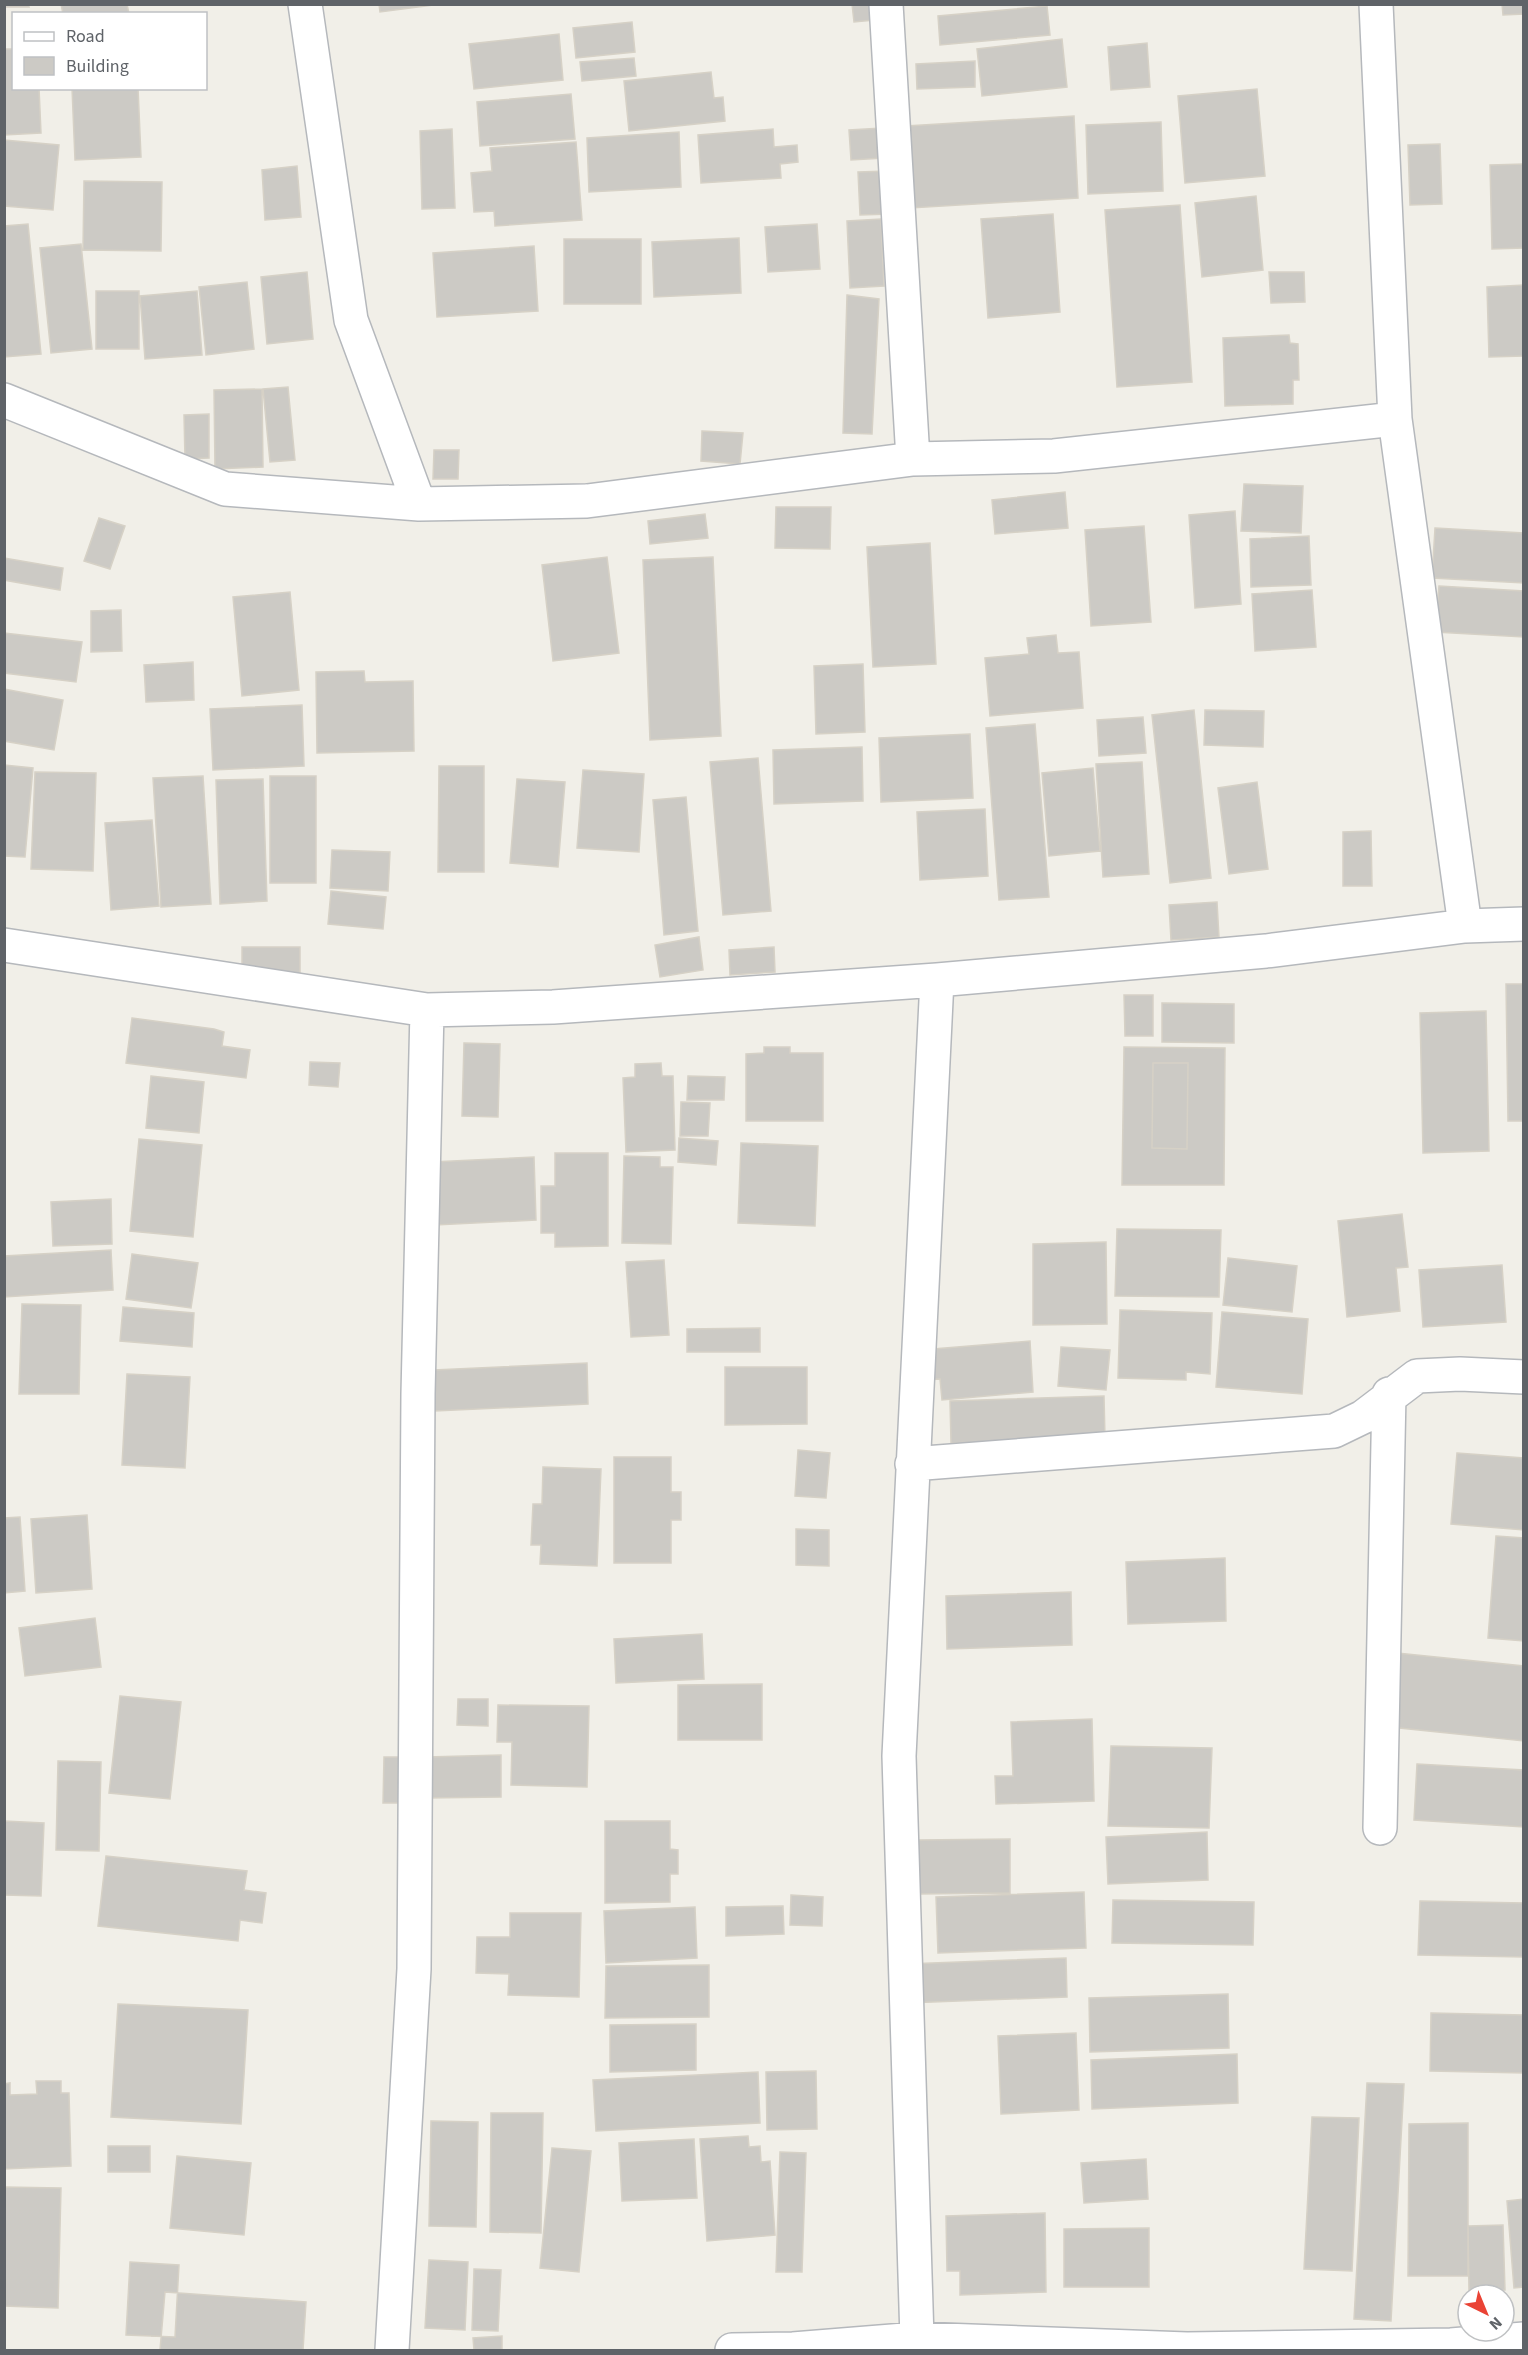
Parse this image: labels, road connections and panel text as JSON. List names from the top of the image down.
{
  "legend": ["Road", "Building"],
  "north": "bottom right"
}
